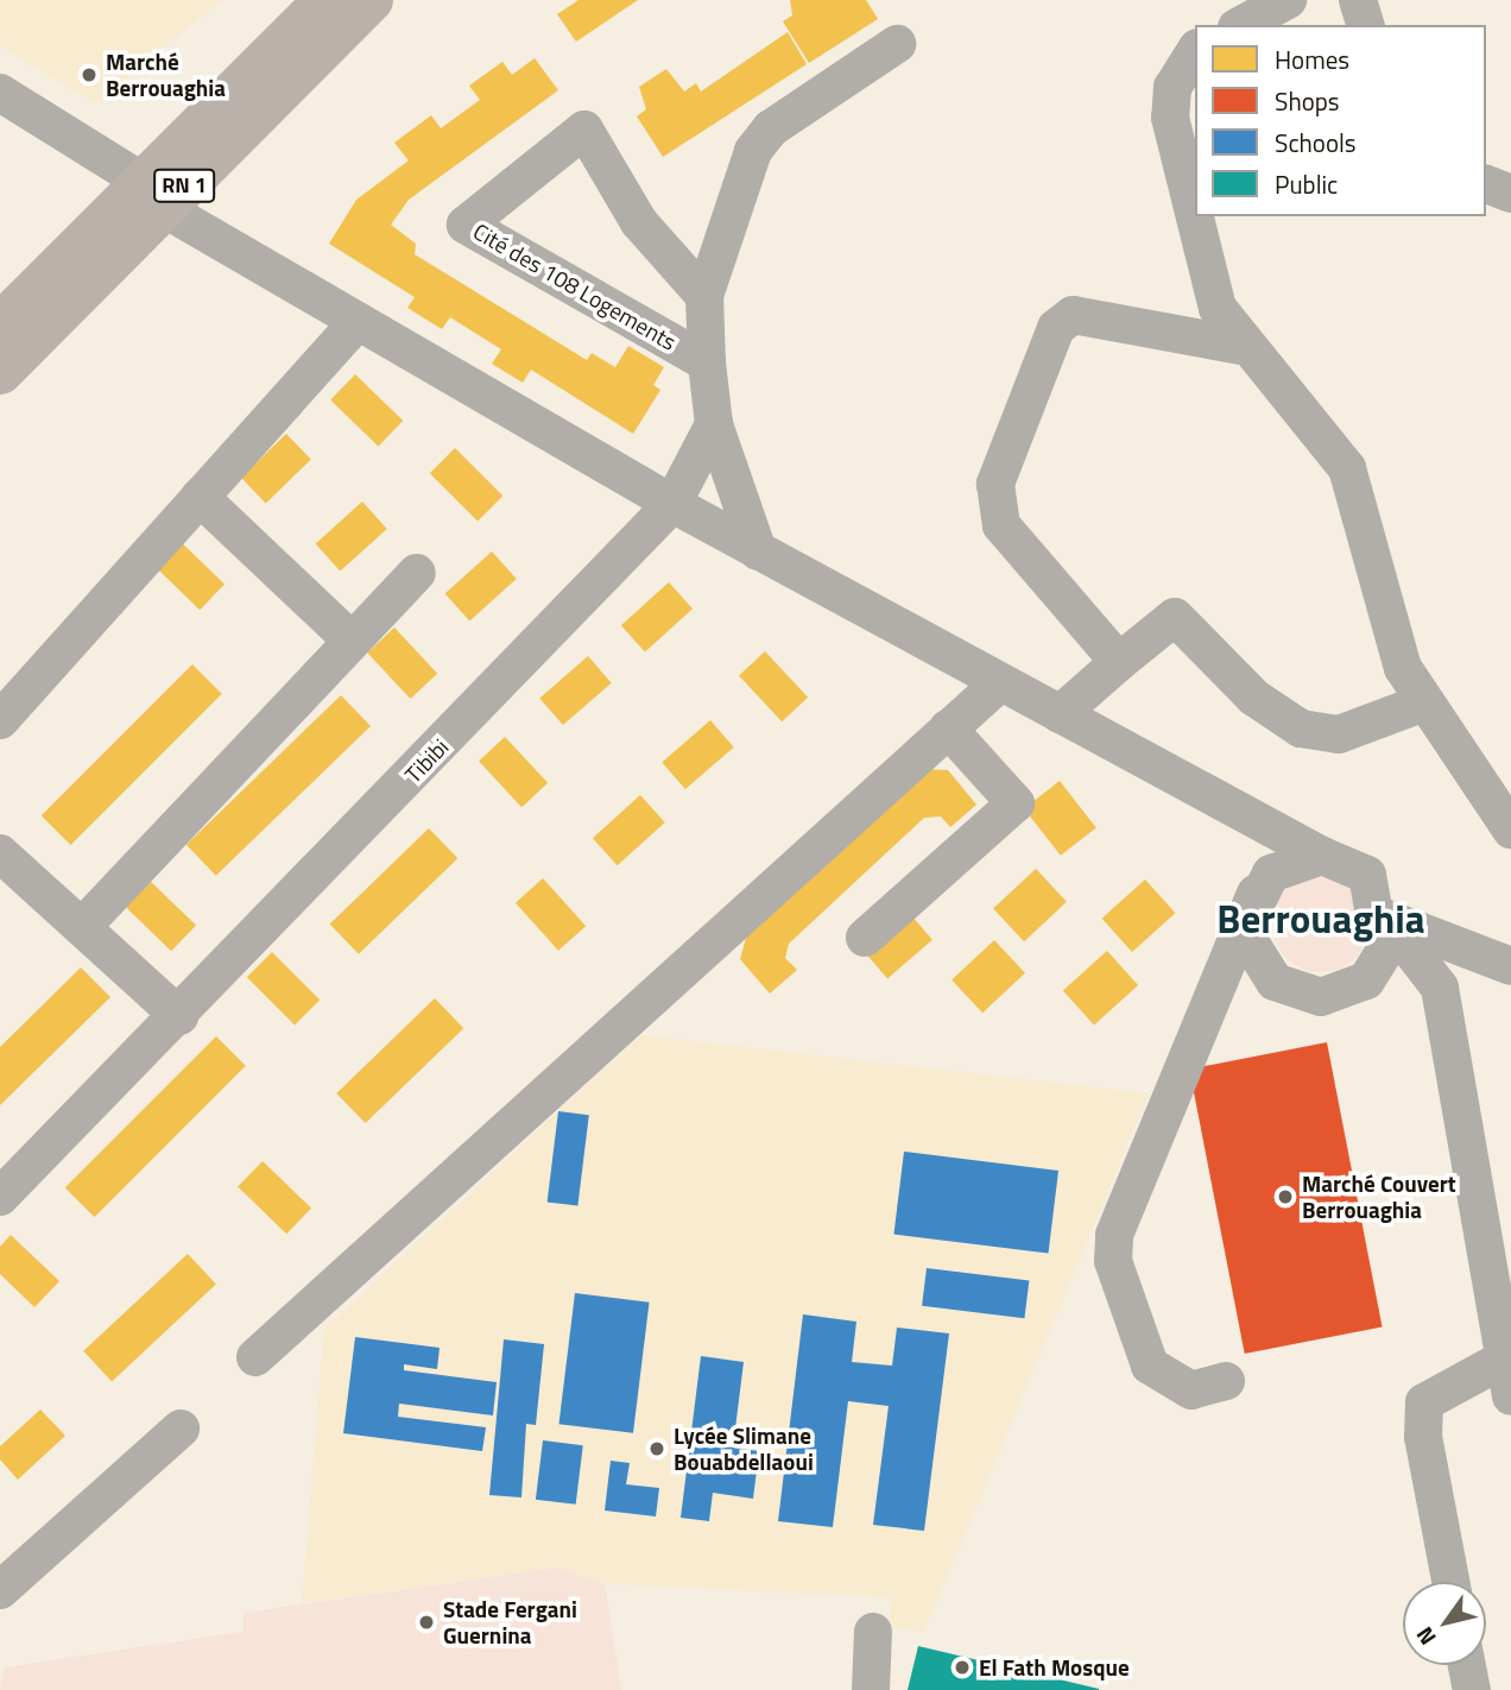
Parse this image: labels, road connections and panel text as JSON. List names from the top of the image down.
{
  "streets": {
    "highway": ["RN 1"],
    "street": ["Cité des 108 Logements", "Tibibi"]
  },
  "districts": ["Berrouaghia"],
  "places": [
    "Marché Berrouaghia",
    "Marché Couvert Berrouaghia",
    "Lycée Slimane Bouabdellaoui",
    "Stade Fergani Guernina",
    "El Fath Mosque"
  ],
  "legend": [
    "Homes",
    "Shops",
    "Schools",
    "Public"
  ],
  "north": "bottom left"
}
